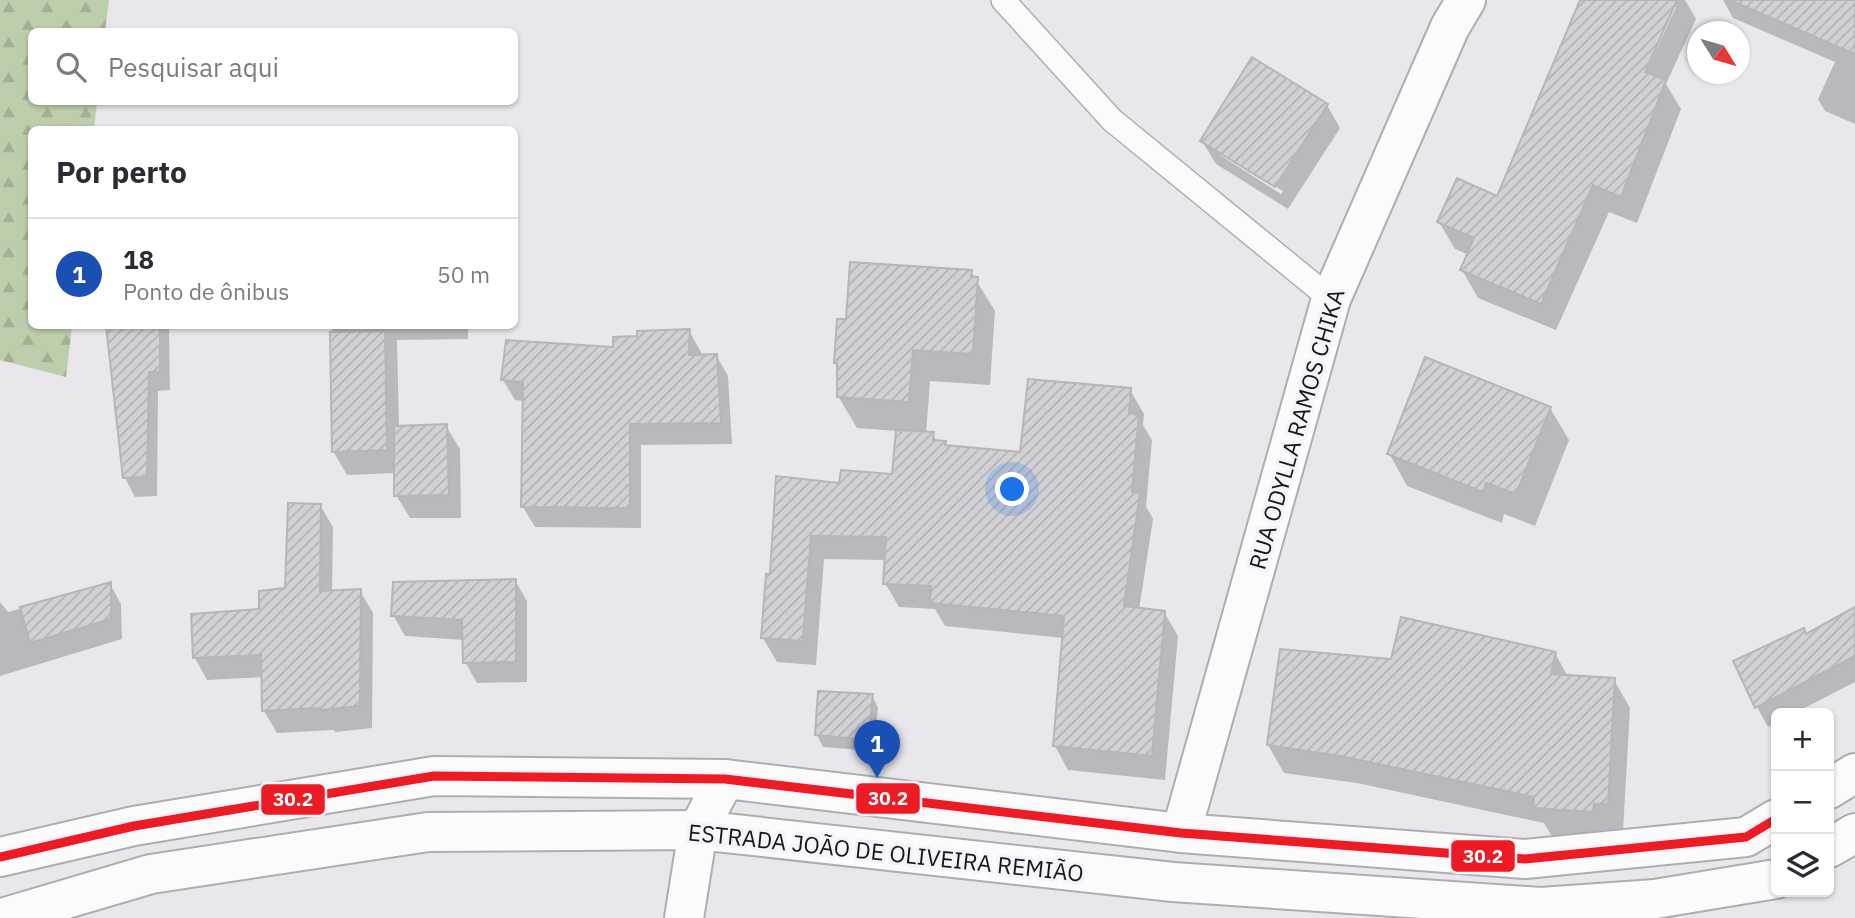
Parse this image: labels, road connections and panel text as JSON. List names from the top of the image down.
{
  "streets": {
    "main road": ["RUA ODYLLA RAMOS CHIKA", "ESTRADA JOÃO DE OLIVEIRA REMIÃO"]
  },
  "lines": ["transit line 30.2"],
  "north": "bottom right",
  "page": {
    "search": "Pesquisar aqui",
    "heading": "Por perto",
    "list": [
      {
        "mark": "1",
        "name": "18",
        "note": "Ponto de ônibus",
        "value": "50 m"
      }
    ],
    "map_buttons": ["+", "−"],
    "pins": "1"
  }
}
